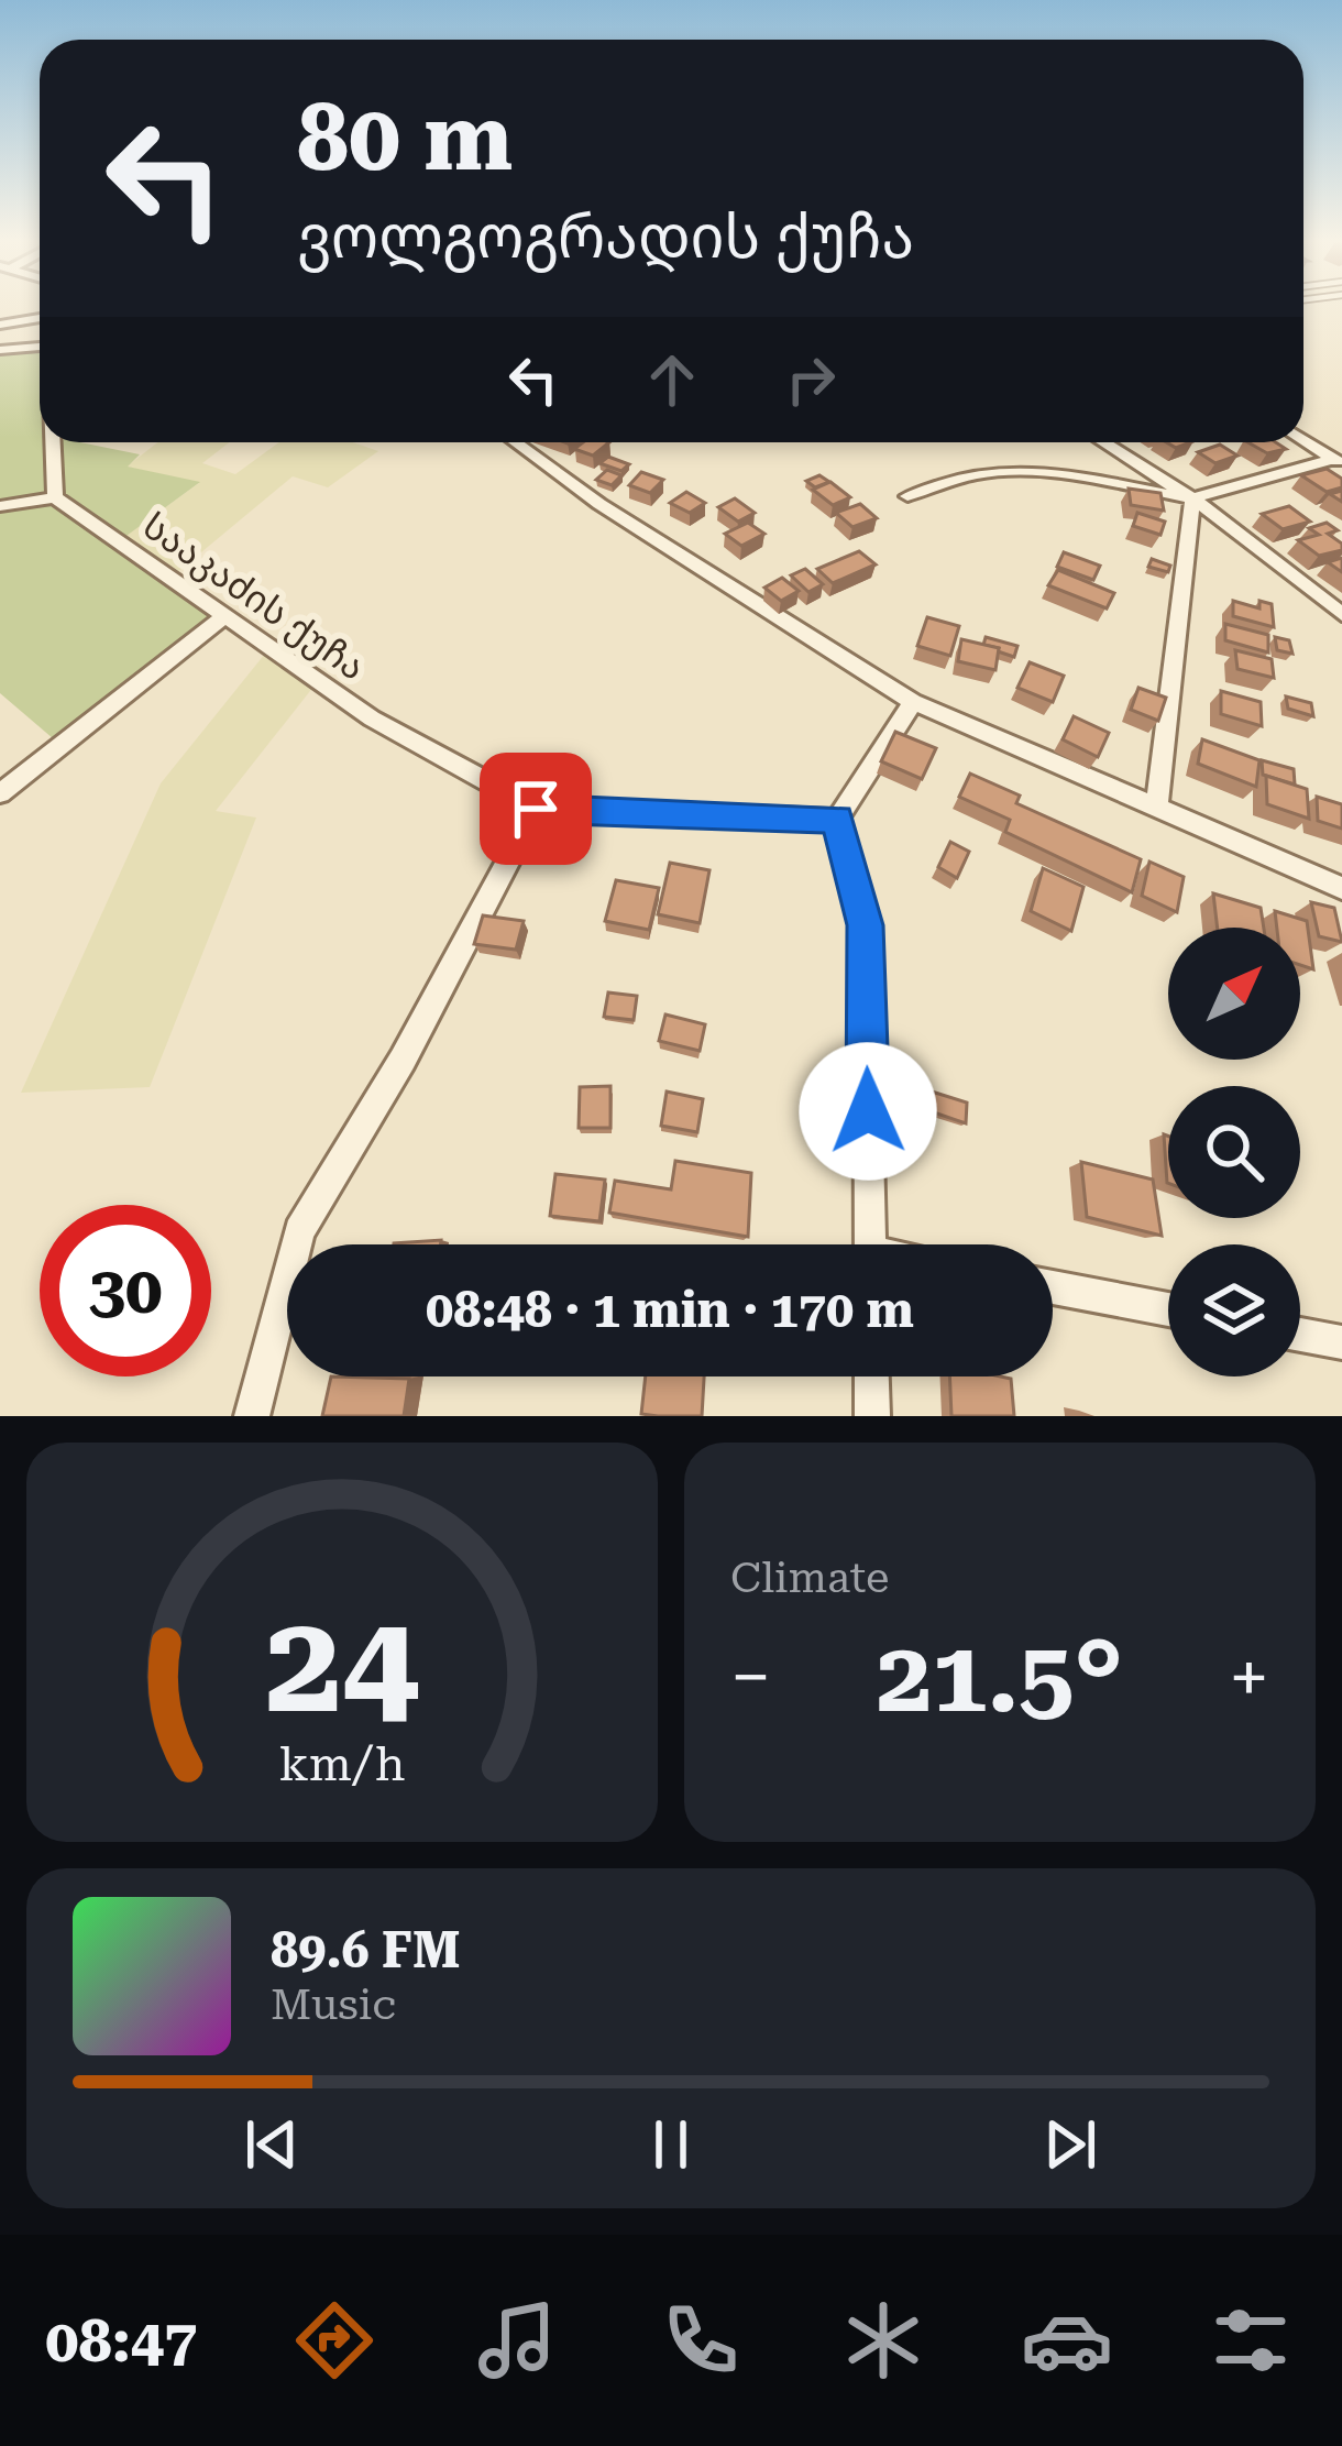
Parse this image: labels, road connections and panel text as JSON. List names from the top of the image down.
{
  "streets": {
    "street": ["სააკაძის ქუჩა"]
  },
  "north": "top right",
  "page": {
    "turn": ["80 m", "ვოლგოგრადის ქუჩა"],
    "limit": "30",
    "trip": "08:48 · 1 min · 170 m",
    "tile": "Climate",
    "heat": ["−", "21.5°", "+"],
    "song": ["89.6 FM", "Music"],
    "tabs": "08:47",
    "gauge": ["24", "km/h"]
  }
}
